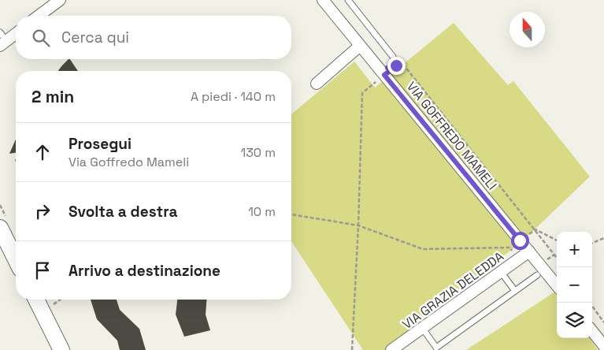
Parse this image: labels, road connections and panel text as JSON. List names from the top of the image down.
{
  "streets": {
    "street": ["VIA GOFFREDO MAMELI", "VIA GRAZIA DELEDDA"]
  },
  "crossings": [
    ["VIA GOFFREDO MAMELI", "VIA GRAZIA DELEDDA"]
  ],
  "north": "top",
  "page": {
    "search": "Cerca qui",
    "heading": ["2 min", "A piedi · 140 m"],
    "list": [
      ["Prosegui", "Via Goffredo Mameli", "130 m"],
      ["Svolta a destra", "10 m"],
      "Arrivo a destinazione"
    ],
    "map_buttons": ["+", "−"]
  }
}
